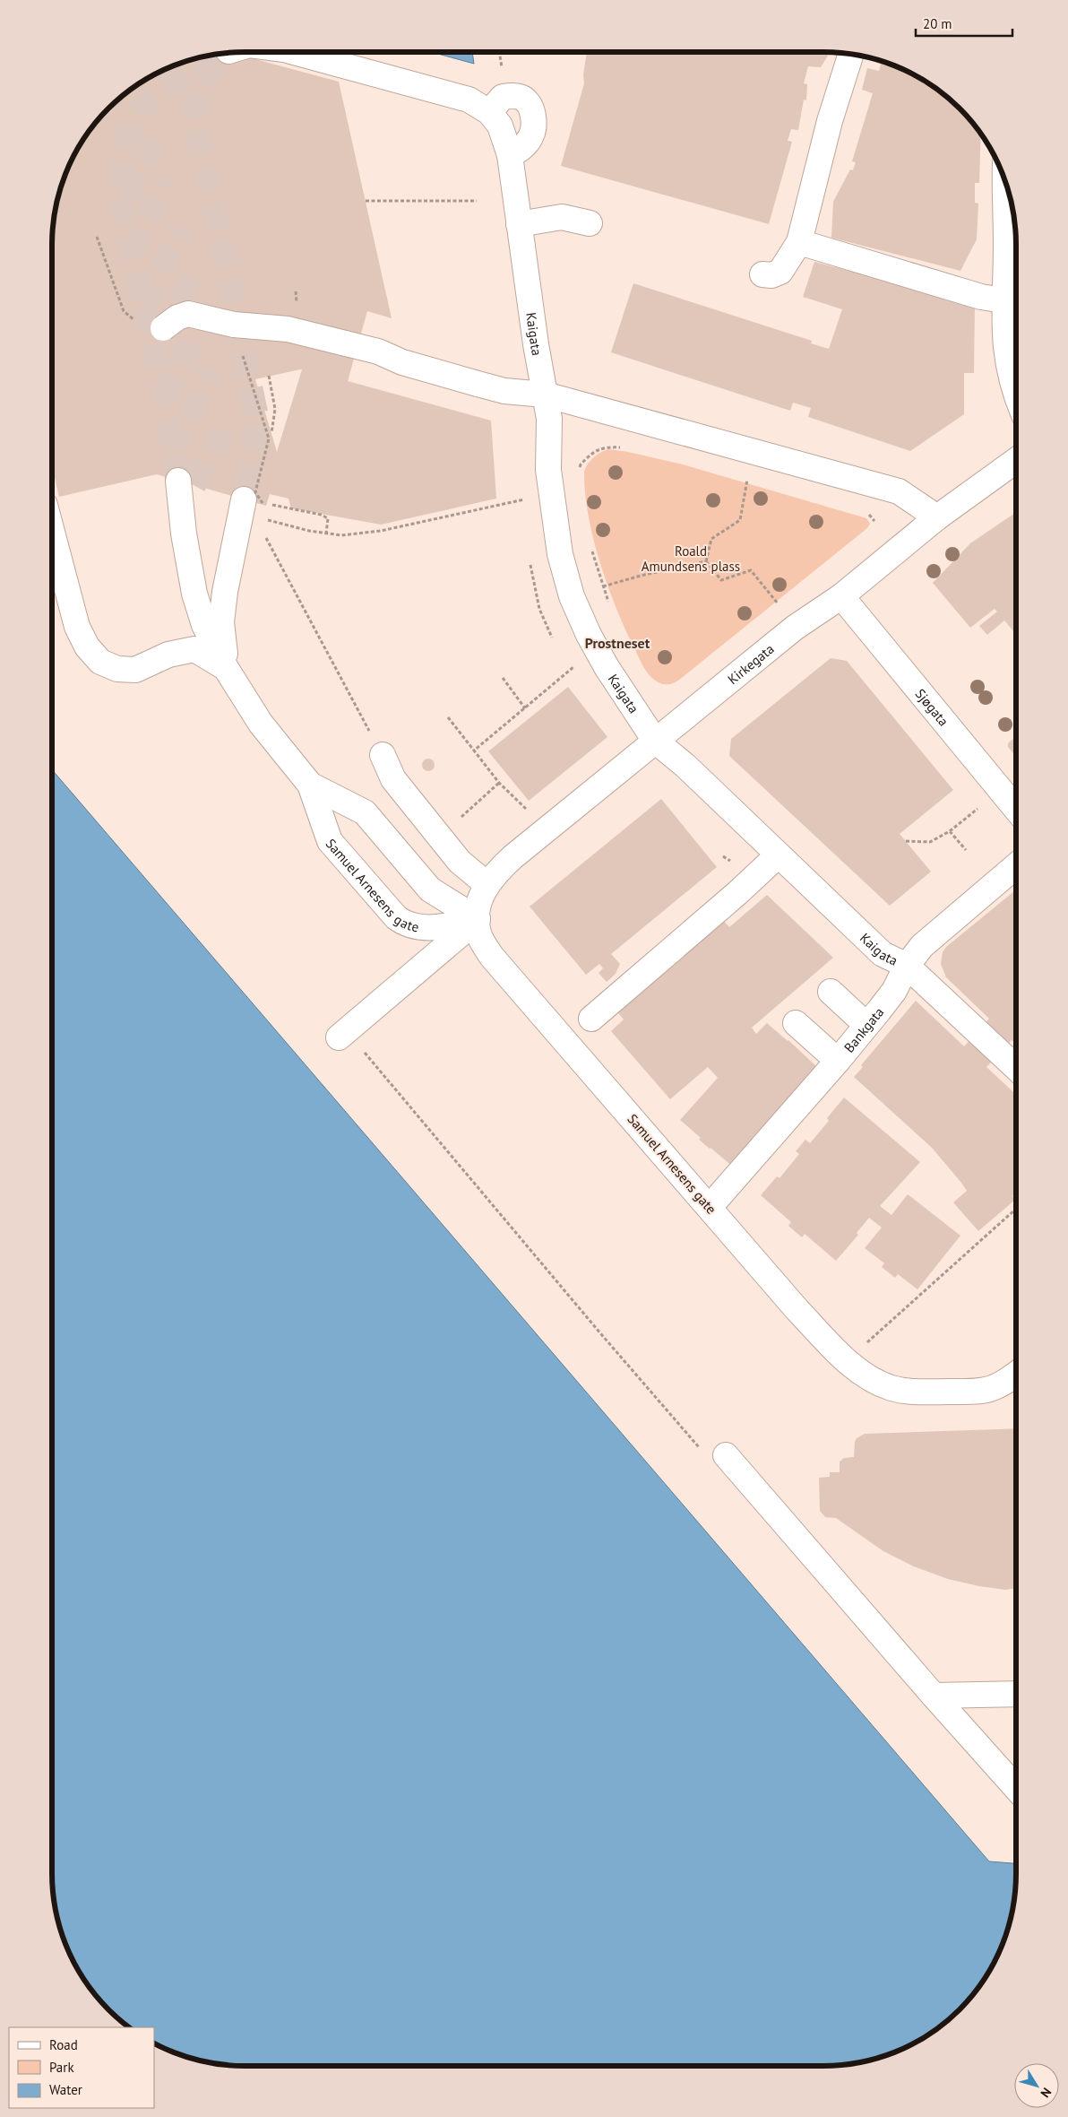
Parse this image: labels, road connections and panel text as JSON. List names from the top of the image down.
{
  "streets": {
    "street": [
      "Kaigata",
      "Kirkegata",
      "Sjøgata",
      "Samuel Arnesens gate",
      "Bankgata"
    ]
  },
  "crossings": [
    ["Kaigata", "Kirkegata"],
    ["Kaigata", "Bankgata"],
    ["Kirkegata", "Sjøgata"],
    ["Kirkegata", "Samuel Arnesens gate"],
    ["Samuel Arnesens gate", "Bankgata"]
  ],
  "districts": ["Prostneset"],
  "parks": ["Roald Amundsens plass"],
  "legend": ["Road", "Park", "Water"],
  "scale_bar": "20 m",
  "north": "bottom right"
}
